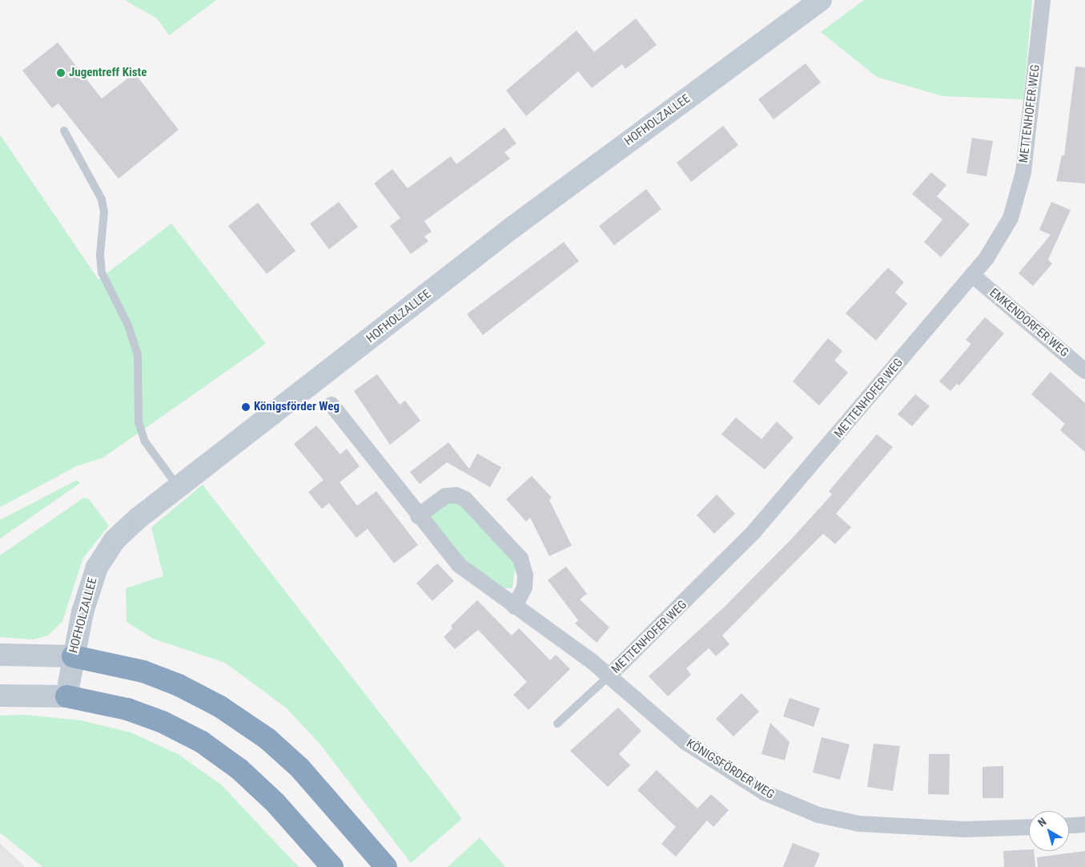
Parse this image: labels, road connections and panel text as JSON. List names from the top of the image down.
{
  "streets": {
    "street": [
      "METTENHOFER WEG",
      "HOFHOLZALLEE",
      "EMKENDORFER WEG",
      "KÖNIGSFÖRDER WEG"
    ]
  },
  "crossings": [
    ["METTENHOFER WEG", "EMKENDORFER WEG"],
    ["METTENHOFER WEG", "KÖNIGSFÖRDER WEG"]
  ],
  "places": ["Jugentreff Kiste", "Königsförder Weg"],
  "north": "top left"
}
